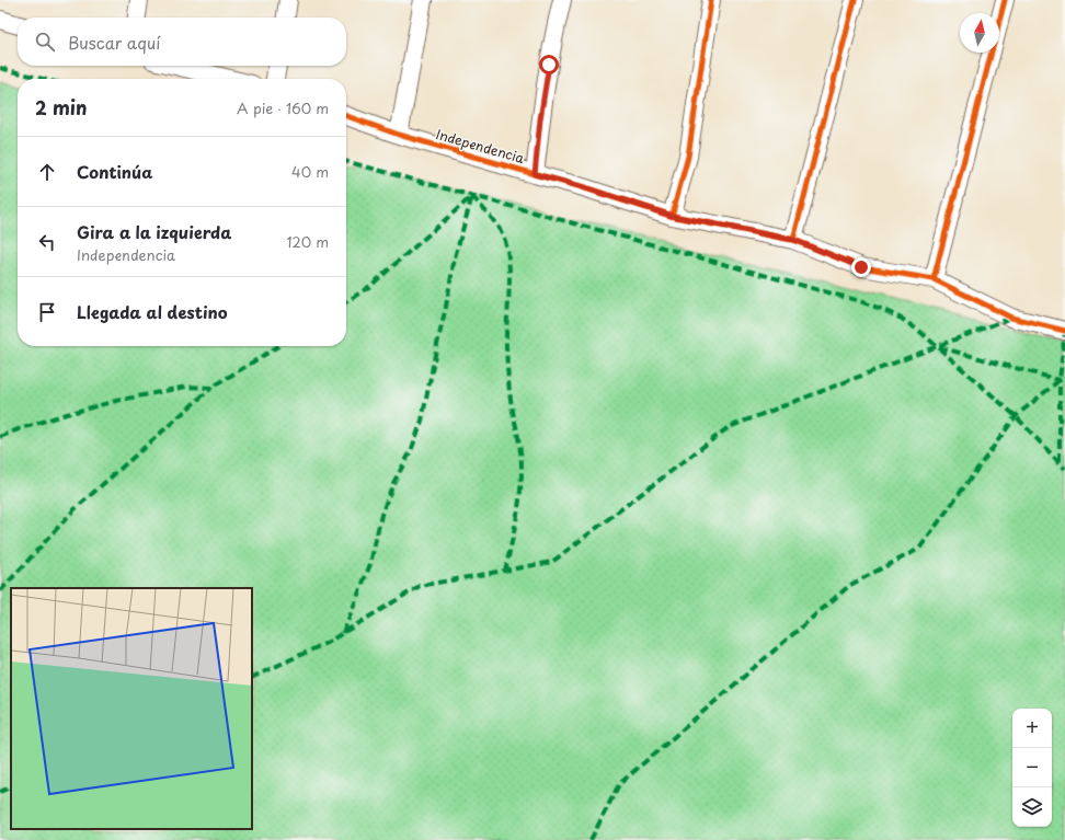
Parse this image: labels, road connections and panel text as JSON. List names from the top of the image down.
{
  "streets": {
    "street": ["Independencia"]
  },
  "north": "top",
  "page": {
    "search": "Buscar aquí",
    "heading": ["2 min", "A pie · 160 m"],
    "list": [
      ["Continúa", "40 m"],
      ["Gira a la izquierda", "Independencia", "120 m"],
      "Llegada al destino"
    ],
    "map_buttons": ["+", "−"]
  }
}
